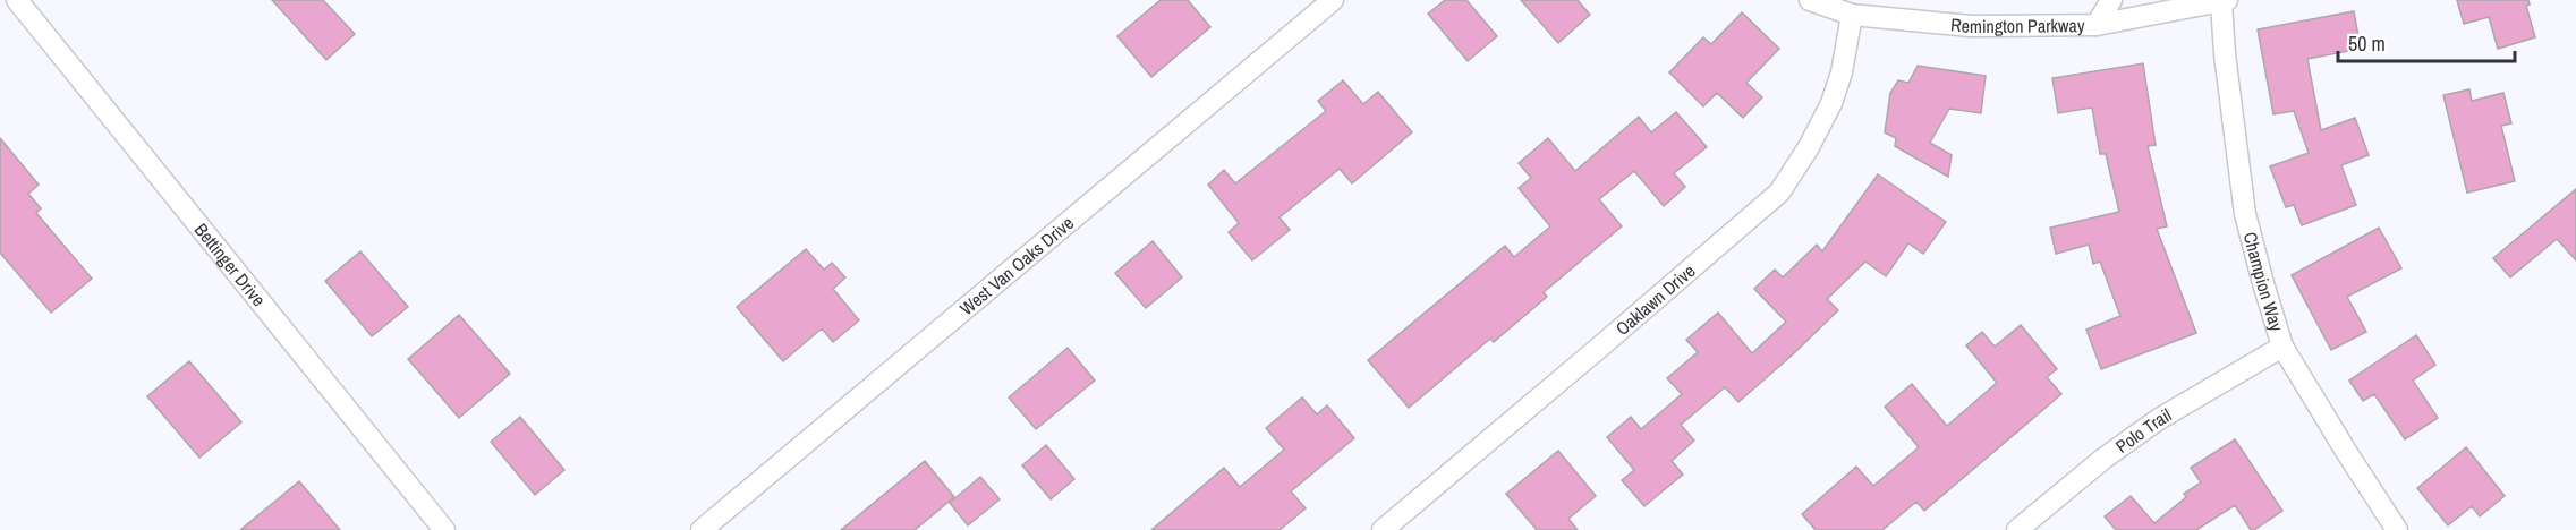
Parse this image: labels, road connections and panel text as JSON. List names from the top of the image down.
{
  "streets": {
    "street": [
      "Remington Parkway",
      "West Van Oaks Drive",
      "Bettinger Drive",
      "Champion Way",
      "Oaklawn Drive",
      "Polo Trail"
    ]
  },
  "crossings": [
    ["Remington Parkway", "Champion Way"],
    ["Remington Parkway", "Oaklawn Drive"],
    ["Champion Way", "Polo Trail"]
  ],
  "scale_bar": "50 m"
}
